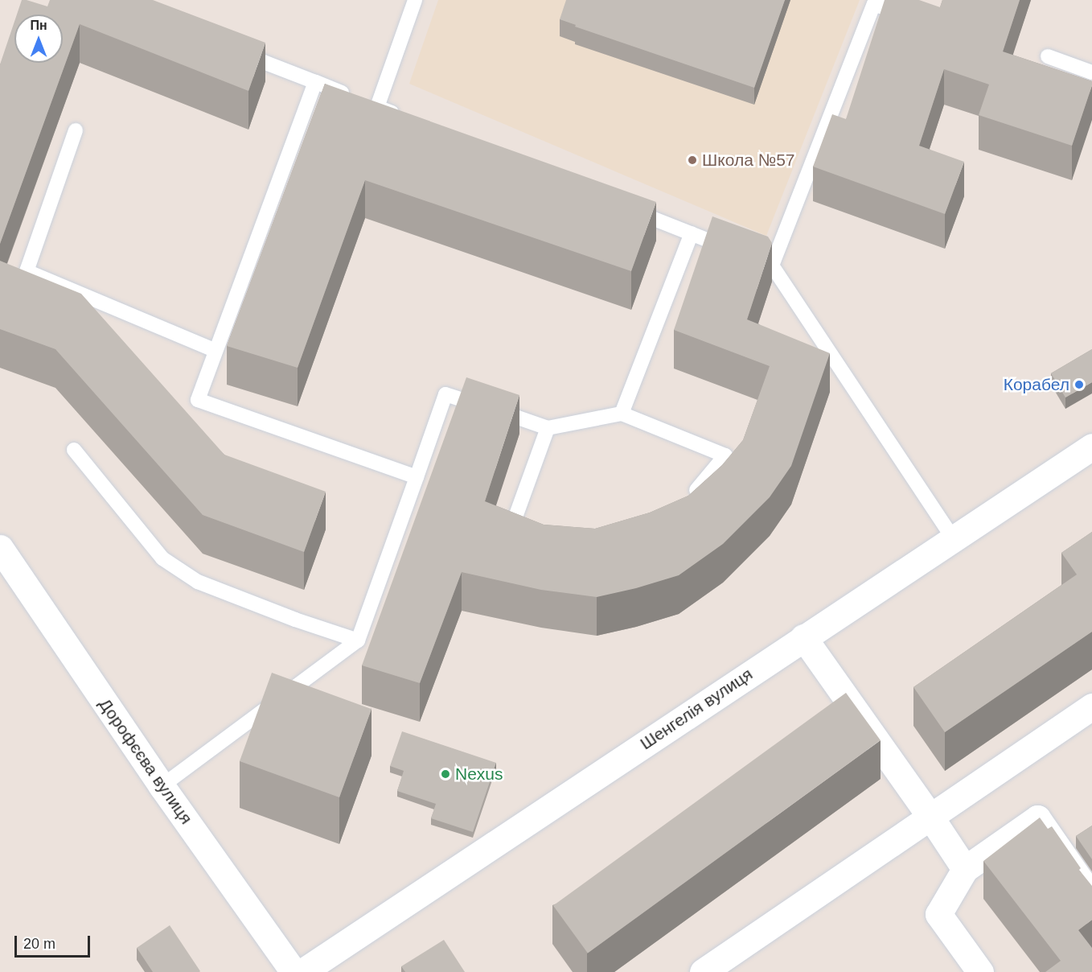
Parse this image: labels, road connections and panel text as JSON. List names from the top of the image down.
{
  "streets": {
    "street": ["Шенгелія вулиця", "Дорофєєва вулиця"]
  },
  "places": ["Школа №57", "Корабел", "Nexus"],
  "scale_bar": "20 m",
  "north": "top"
}
